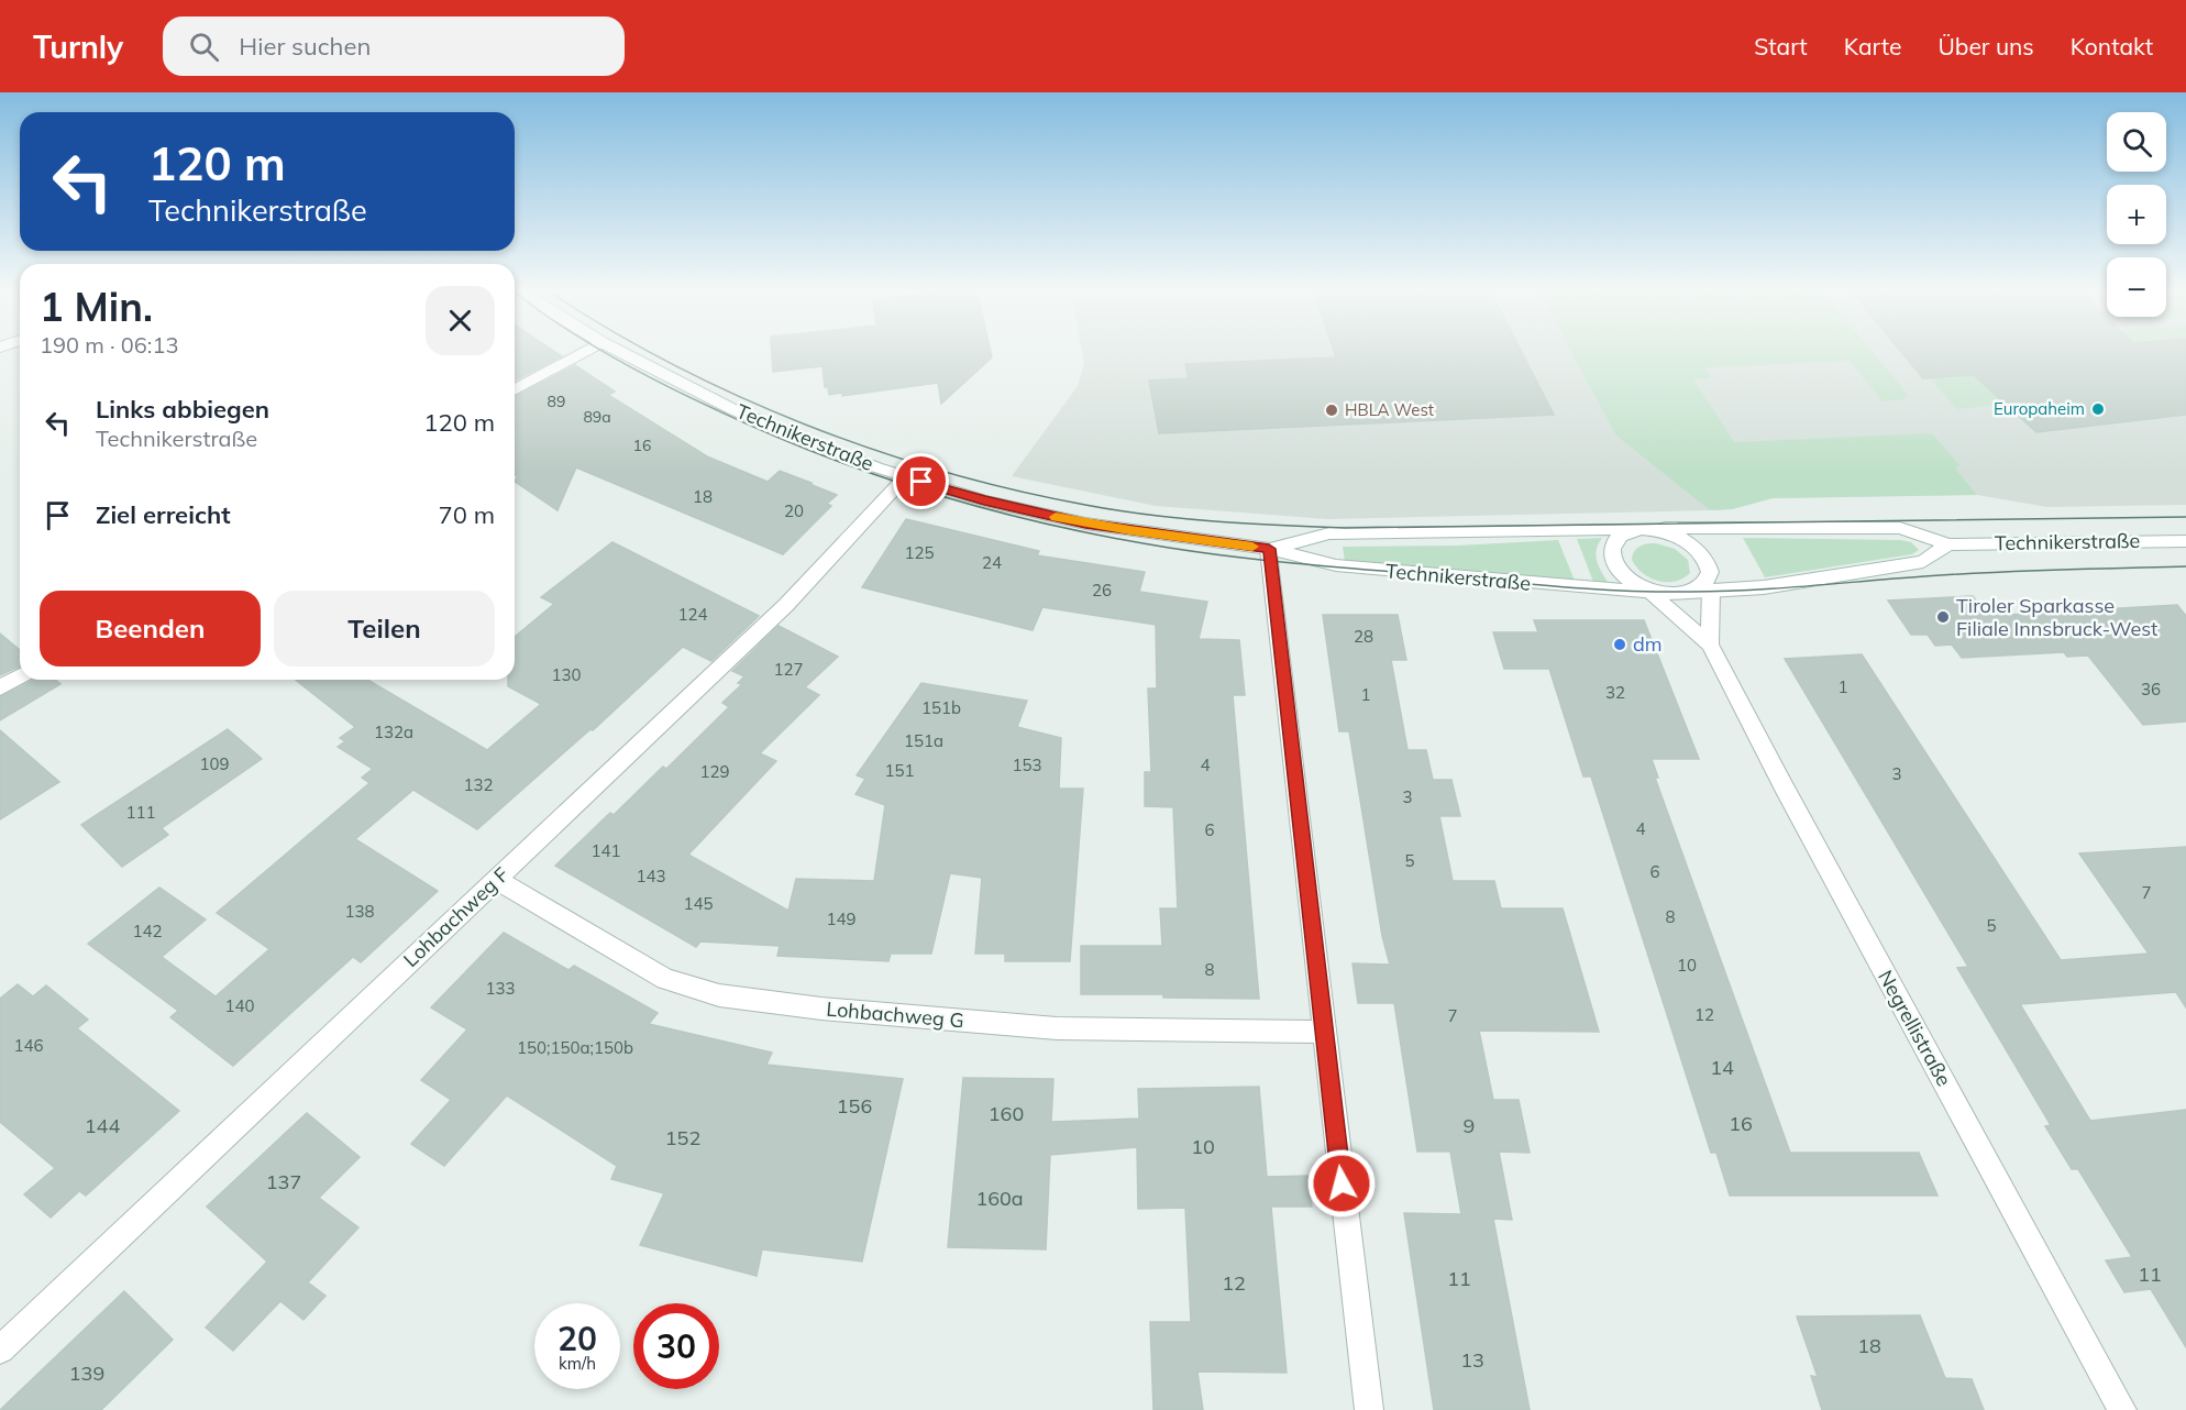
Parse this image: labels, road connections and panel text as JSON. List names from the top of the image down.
{
  "streets": {
    "street": [
      "Technikerstraße",
      "Lohbachweg F",
      "Lohbachweg G",
      "Negrellistraße"
    ]
  },
  "crossings": [
    ["Technikerstraße", "Lohbachweg F"],
    ["Technikerstraße", "Negrellistraße"],
    ["Lohbachweg F", "Lohbachweg G"]
  ],
  "places": [
    "Europaheim",
    "HBLA West",
    "Tiroler Sparkasse Filiale Innsbruck-West",
    "dm"
  ],
  "house_numbers": [
    "89",
    "89a",
    "16",
    "18",
    "20",
    "125",
    "24",
    "26",
    "124",
    "28",
    "127",
    "130",
    "1",
    "36",
    "32",
    "1",
    "151b",
    "132a",
    "151a",
    "109",
    "153",
    "4",
    "151",
    "129",
    "3",
    "132",
    "3",
    "111",
    "4",
    "6",
    "141",
    "5",
    "6",
    "143",
    "7",
    "145",
    "138",
    "8",
    "149",
    "5",
    "142",
    "10",
    "8",
    "133",
    "140",
    "12",
    "7",
    "146",
    "150;150a;150b",
    "14",
    "156",
    "160",
    "16",
    "144",
    "9",
    "152",
    "10",
    "137",
    "160a",
    "11",
    "11",
    "12",
    "18",
    "13",
    "139"
  ],
  "page": {
    "header": "Turnly",
    "search": "Hier suchen",
    "nav": [
      "Start",
      "Karte",
      "Über uns",
      "Kontakt"
    ],
    "map_buttons": ["+", "−"],
    "turn": ["120 m", "Technikerstraße"],
    "heading": ["1 Min.", "190 m · 06:13"],
    "list": [
      {
        "name": "Links abbiegen",
        "note": "Technikerstraße",
        "value": "120 m"
      },
      {
        "name": "Ziel erreicht",
        "value": "70 m"
      }
    ],
    "buttons": ["Beenden", "Teilen"],
    "speed": "20 km/h",
    "limit": "30"
  }
}
